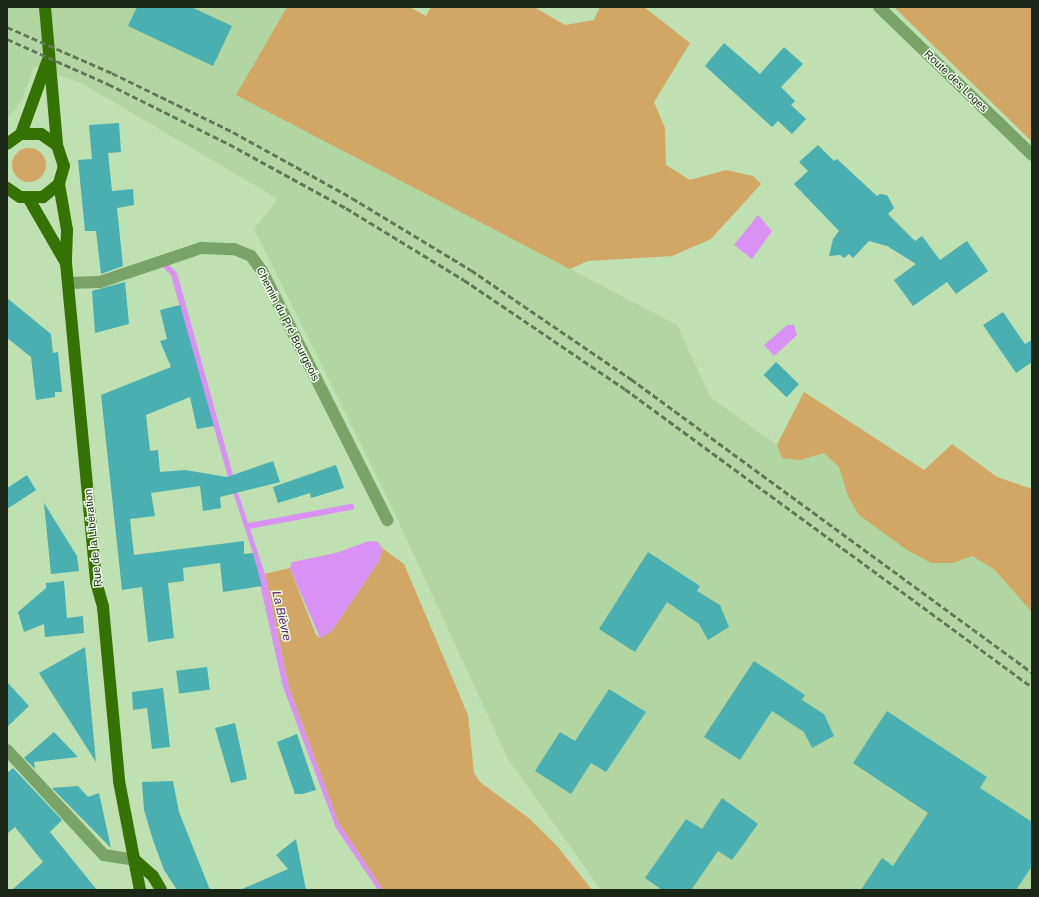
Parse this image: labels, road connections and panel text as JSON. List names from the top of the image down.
{
  "streets": {
    "main road": ["Rue de la Libération"],
    "street": ["Route des Loges", "Chemin du Pré Bourgeois"]
  },
  "crossings": [
    ["Chemin du Pré Bourgeois", "Rue de la Libération"]
  ],
  "water": ["La Bièvre"]
}
